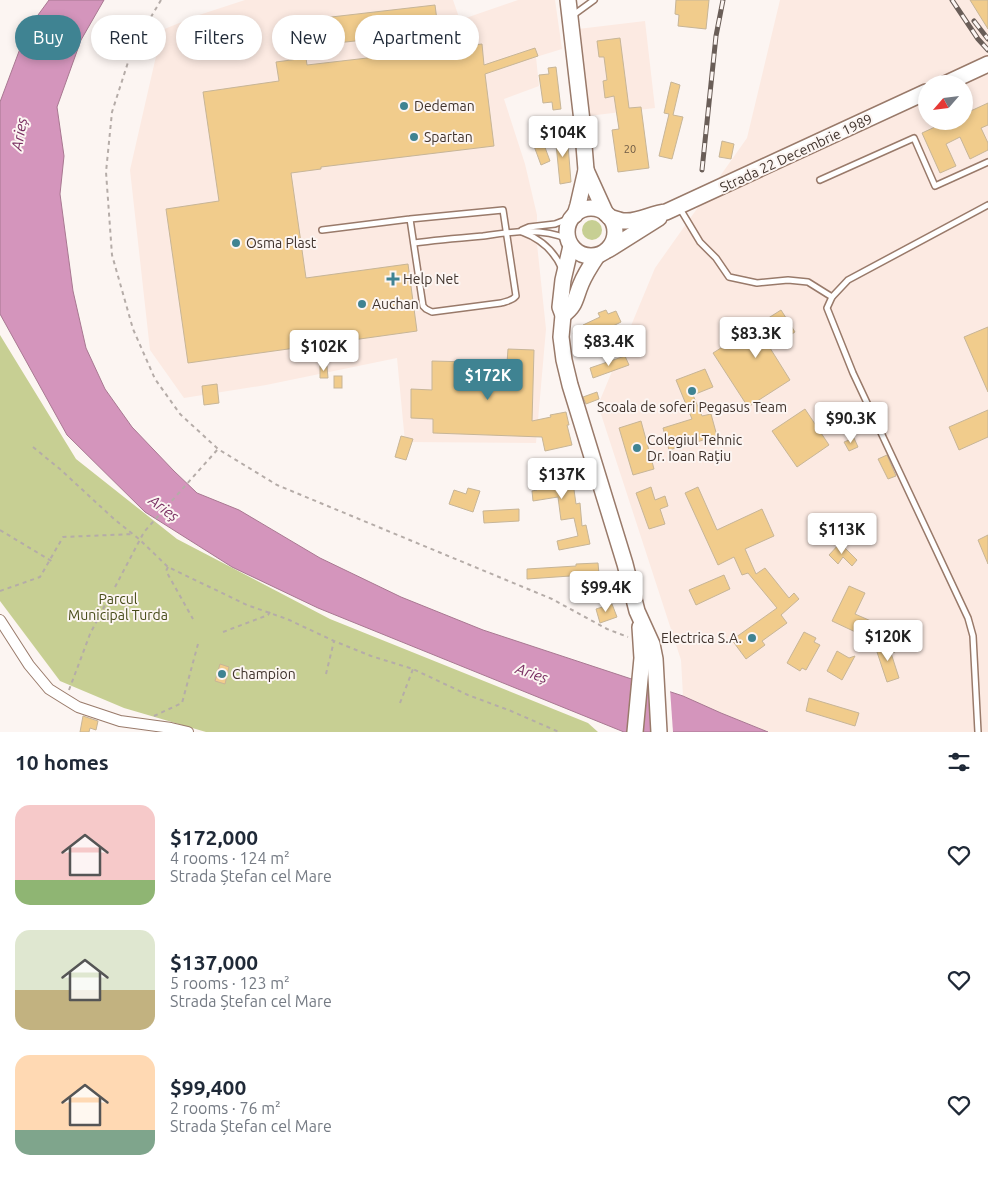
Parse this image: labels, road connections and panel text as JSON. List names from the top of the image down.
{
  "streets": {
    "main road": ["Strada 22 Decembrie 1989"]
  },
  "water": ["Arieș"],
  "parks": ["Parcul Municipal Turda"],
  "places": {
    "other": [
      "Dedeman",
      "Spartan",
      "Osma Plast",
      "Auchan",
      "Scoala de soferi Pegasus Team",
      "Colegiul Tehnic Dr. Ioan Rațiu",
      "Electrica S.A.",
      "Champion"
    ],
    "health": ["Help Net"]
  },
  "house_numbers": ["20"],
  "north": "bottom left",
  "page": {
    "chip": [
      "Buy",
      "Rent",
      "Filters",
      "New",
      "Apartment"
    ],
    "price": [
      "$104K",
      "$83.3K",
      "$83.4K",
      "$102K",
      "$172K",
      "$90.3K",
      "$137K",
      "$113K",
      "$99.4K",
      "$120K"
    ],
    "heading": "10 homes",
    "list": [
      {
        "name": "$172,000",
        "note": "4 rooms · 124 m² · Strada Ștefan cel Mare"
      },
      {
        "name": "$137,000",
        "note": "5 rooms · 123 m² · Strada Ștefan cel Mare"
      },
      {
        "name": "$99,400",
        "note": "2 rooms · 76 m² · Strada Ștefan cel Mare"
      }
    ]
  }
}
